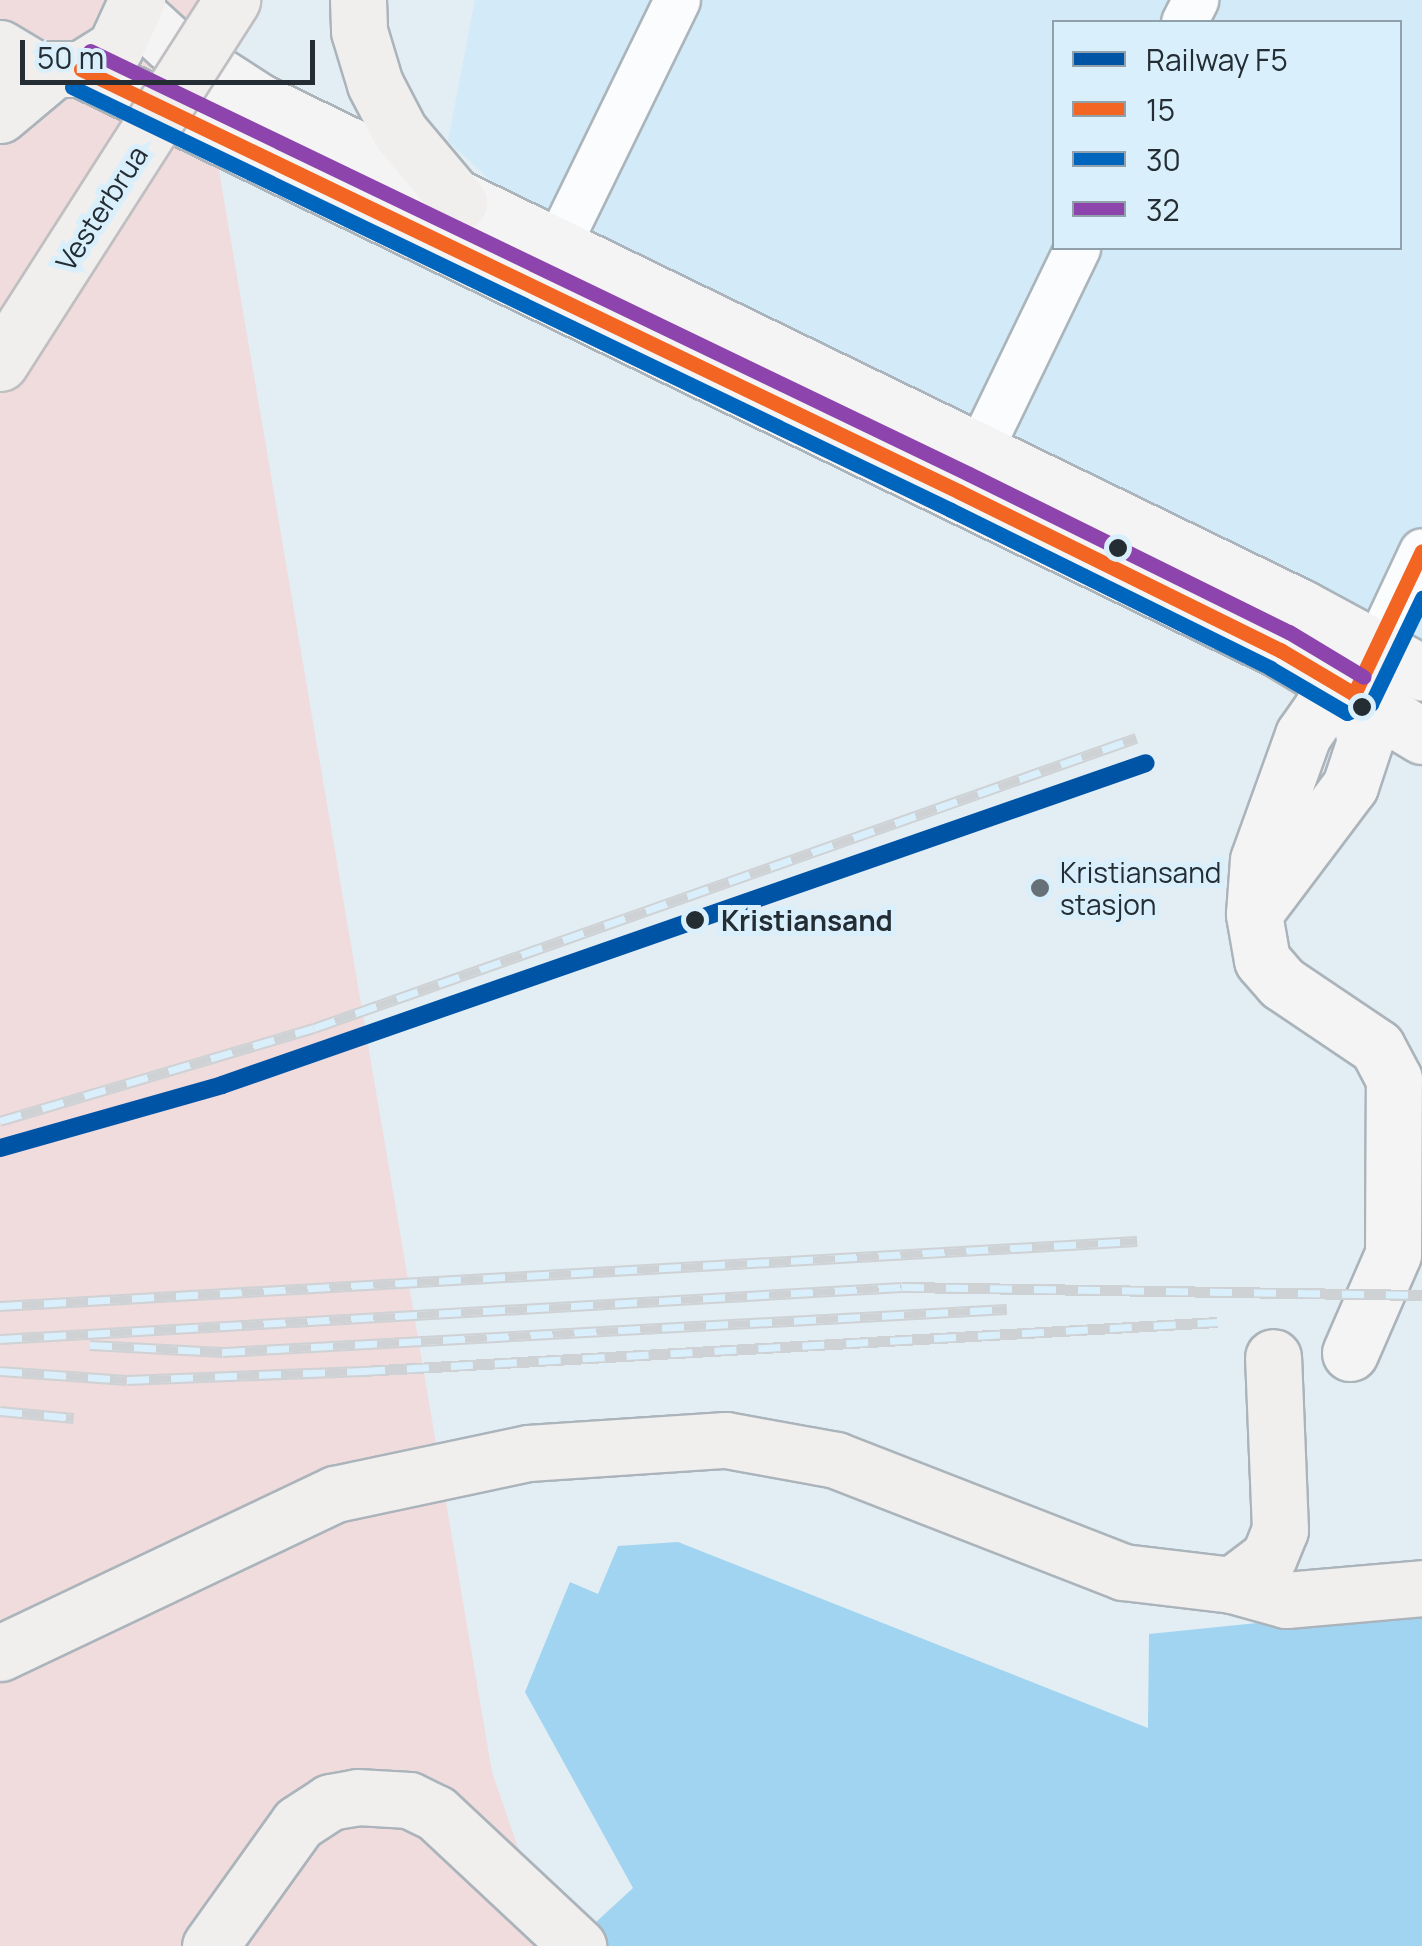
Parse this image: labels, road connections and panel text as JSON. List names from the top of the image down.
{
  "streets": {
    "highway": ["Vesterbrua"]
  },
  "places": ["Kristiansand stasjon", "Kristiansand"],
  "lines": [
    "transit line 32",
    "transit line 15",
    "transit line 30",
    "rail line F5"
  ],
  "legend": [
    "Railway F5",
    "15",
    "30",
    "32"
  ],
  "scale_bar": "50 m"
}
